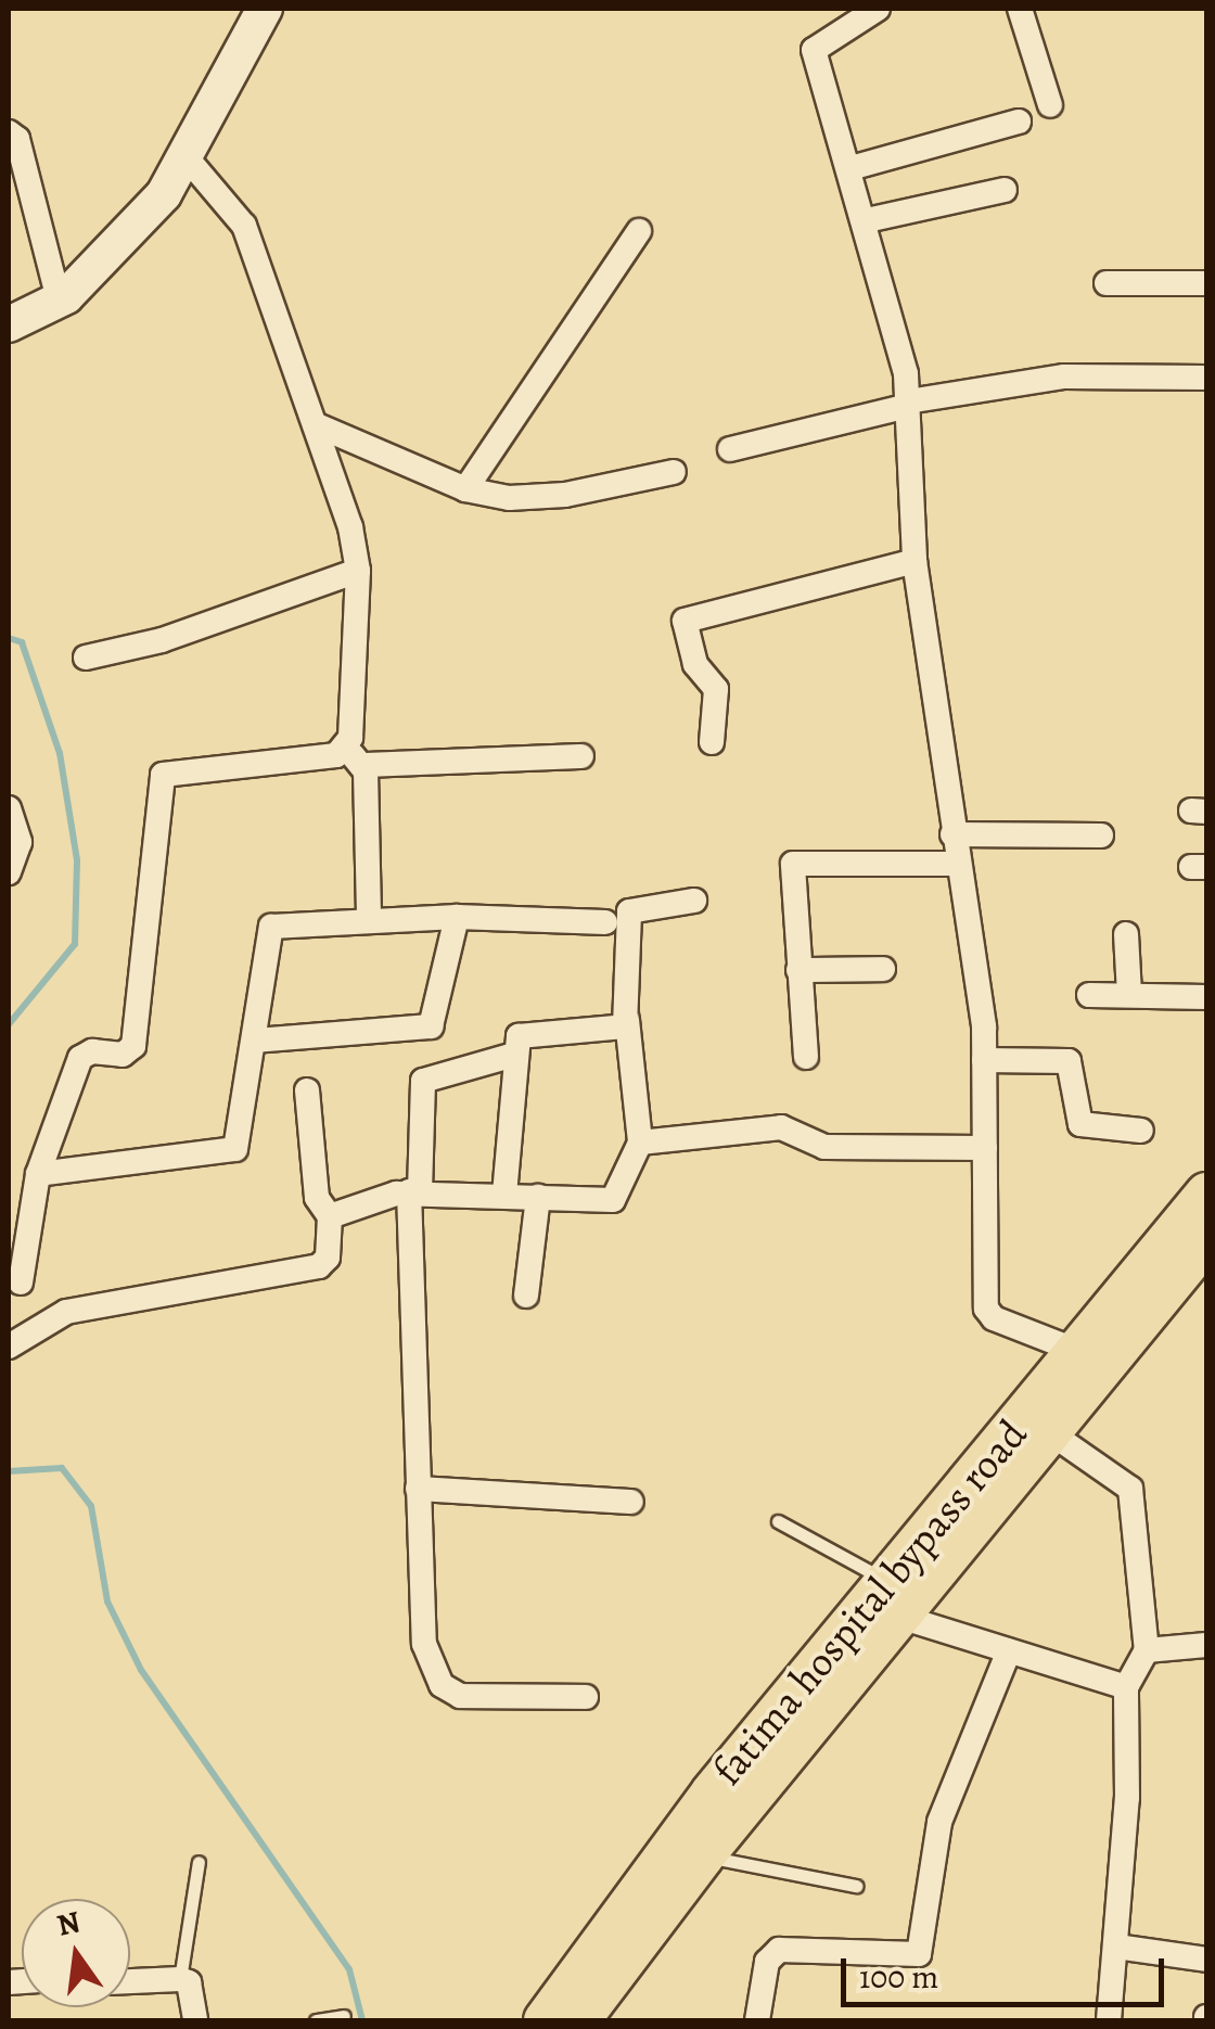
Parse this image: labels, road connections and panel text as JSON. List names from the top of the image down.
{
  "streets": {
    "highway": ["fatima hospital bypass road"]
  },
  "scale_bar": "100 m",
  "north": "top"
}
